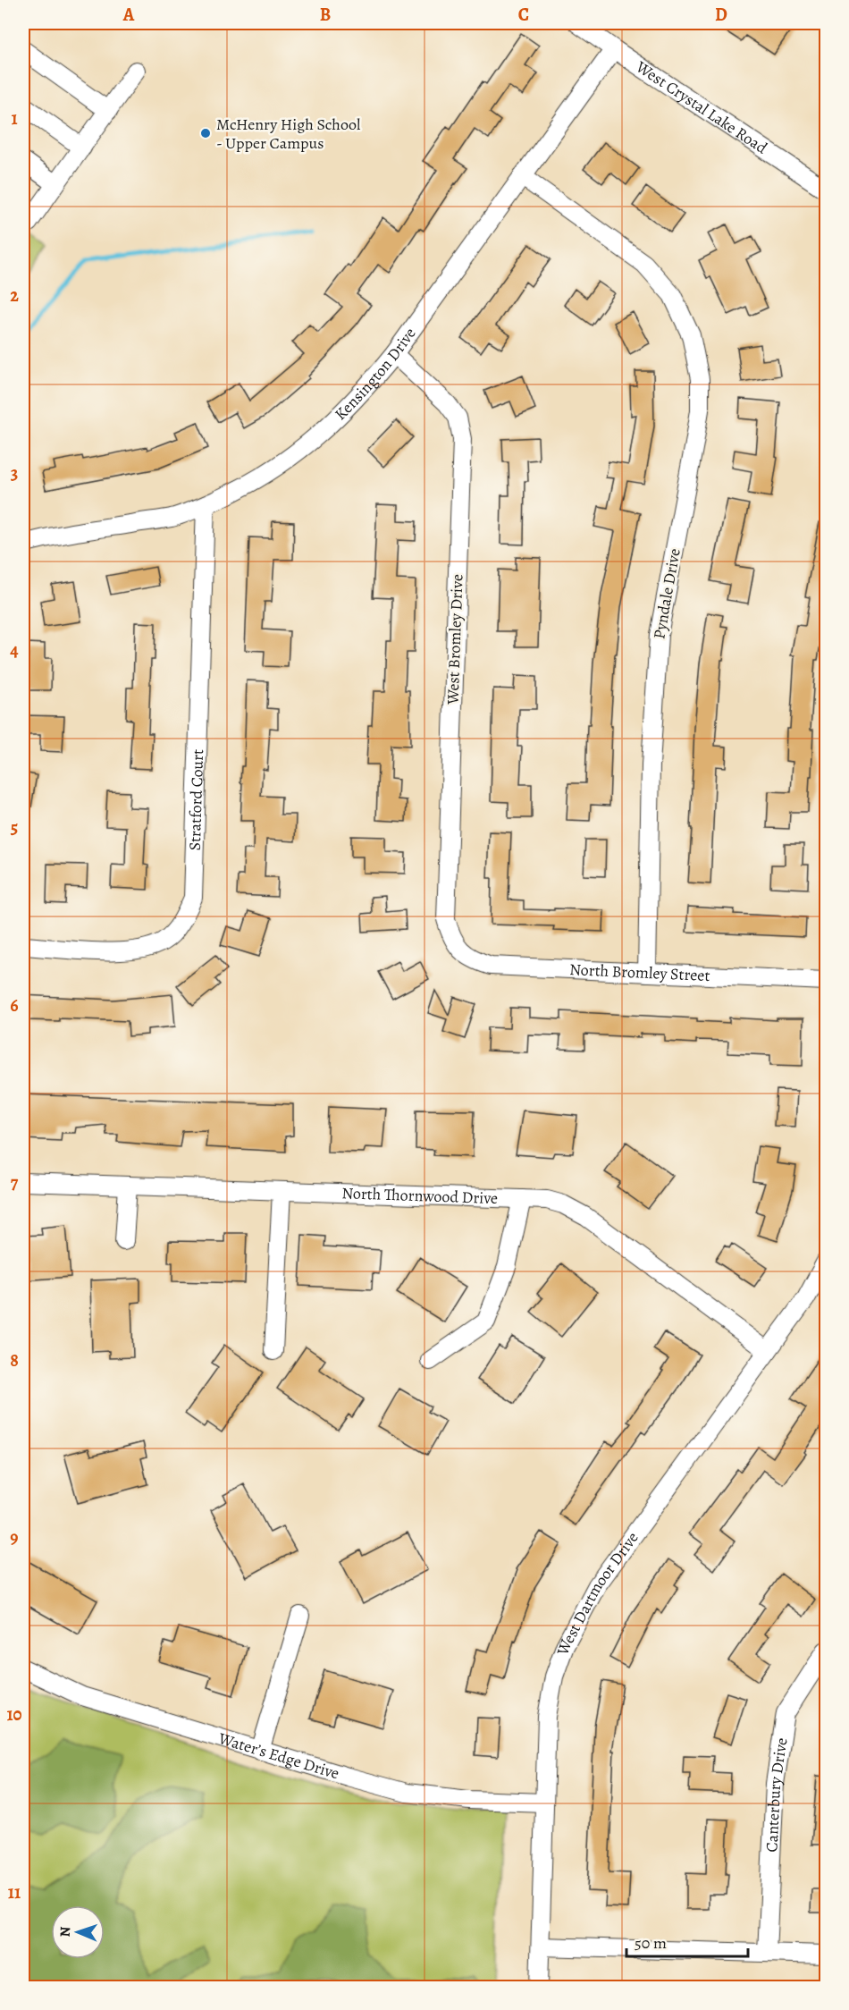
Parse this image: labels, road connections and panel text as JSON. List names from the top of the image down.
{
  "streets": {
    "street": [
      "West Crystal Lake Road",
      "Kensington Drive",
      "Pyndale Drive",
      "West Bromley Drive",
      "Stratford Court",
      "North Bromley Street",
      "North Thornwood Drive",
      "West Dartmoor Drive",
      "Water’s Edge Drive",
      "Canterbury Drive"
    ]
  },
  "crossings": [
    ["West Crystal Lake Road", "Kensington Drive"],
    ["Kensington Drive", "Pyndale Drive"],
    ["Kensington Drive", "West Bromley Drive"],
    ["Kensington Drive", "Stratford Court"],
    ["Pyndale Drive", "North Bromley Street"],
    ["West Bromley Drive", "North Bromley Street"],
    ["North Thornwood Drive", "West Dartmoor Drive"],
    ["West Dartmoor Drive", "Water’s Edge Drive"]
  ],
  "places": ["McHenry High School - Upper Campus"],
  "scale_bar": "50 m",
  "north": "left",
  "grid": {
    "columns": [
      "A",
      "B",
      "C",
      "D"
    ],
    "rows": [
      "1",
      "2",
      "3",
      "4",
      "5",
      "6",
      "7",
      "8",
      "9",
      "10",
      "11"
    ]
  }
}
